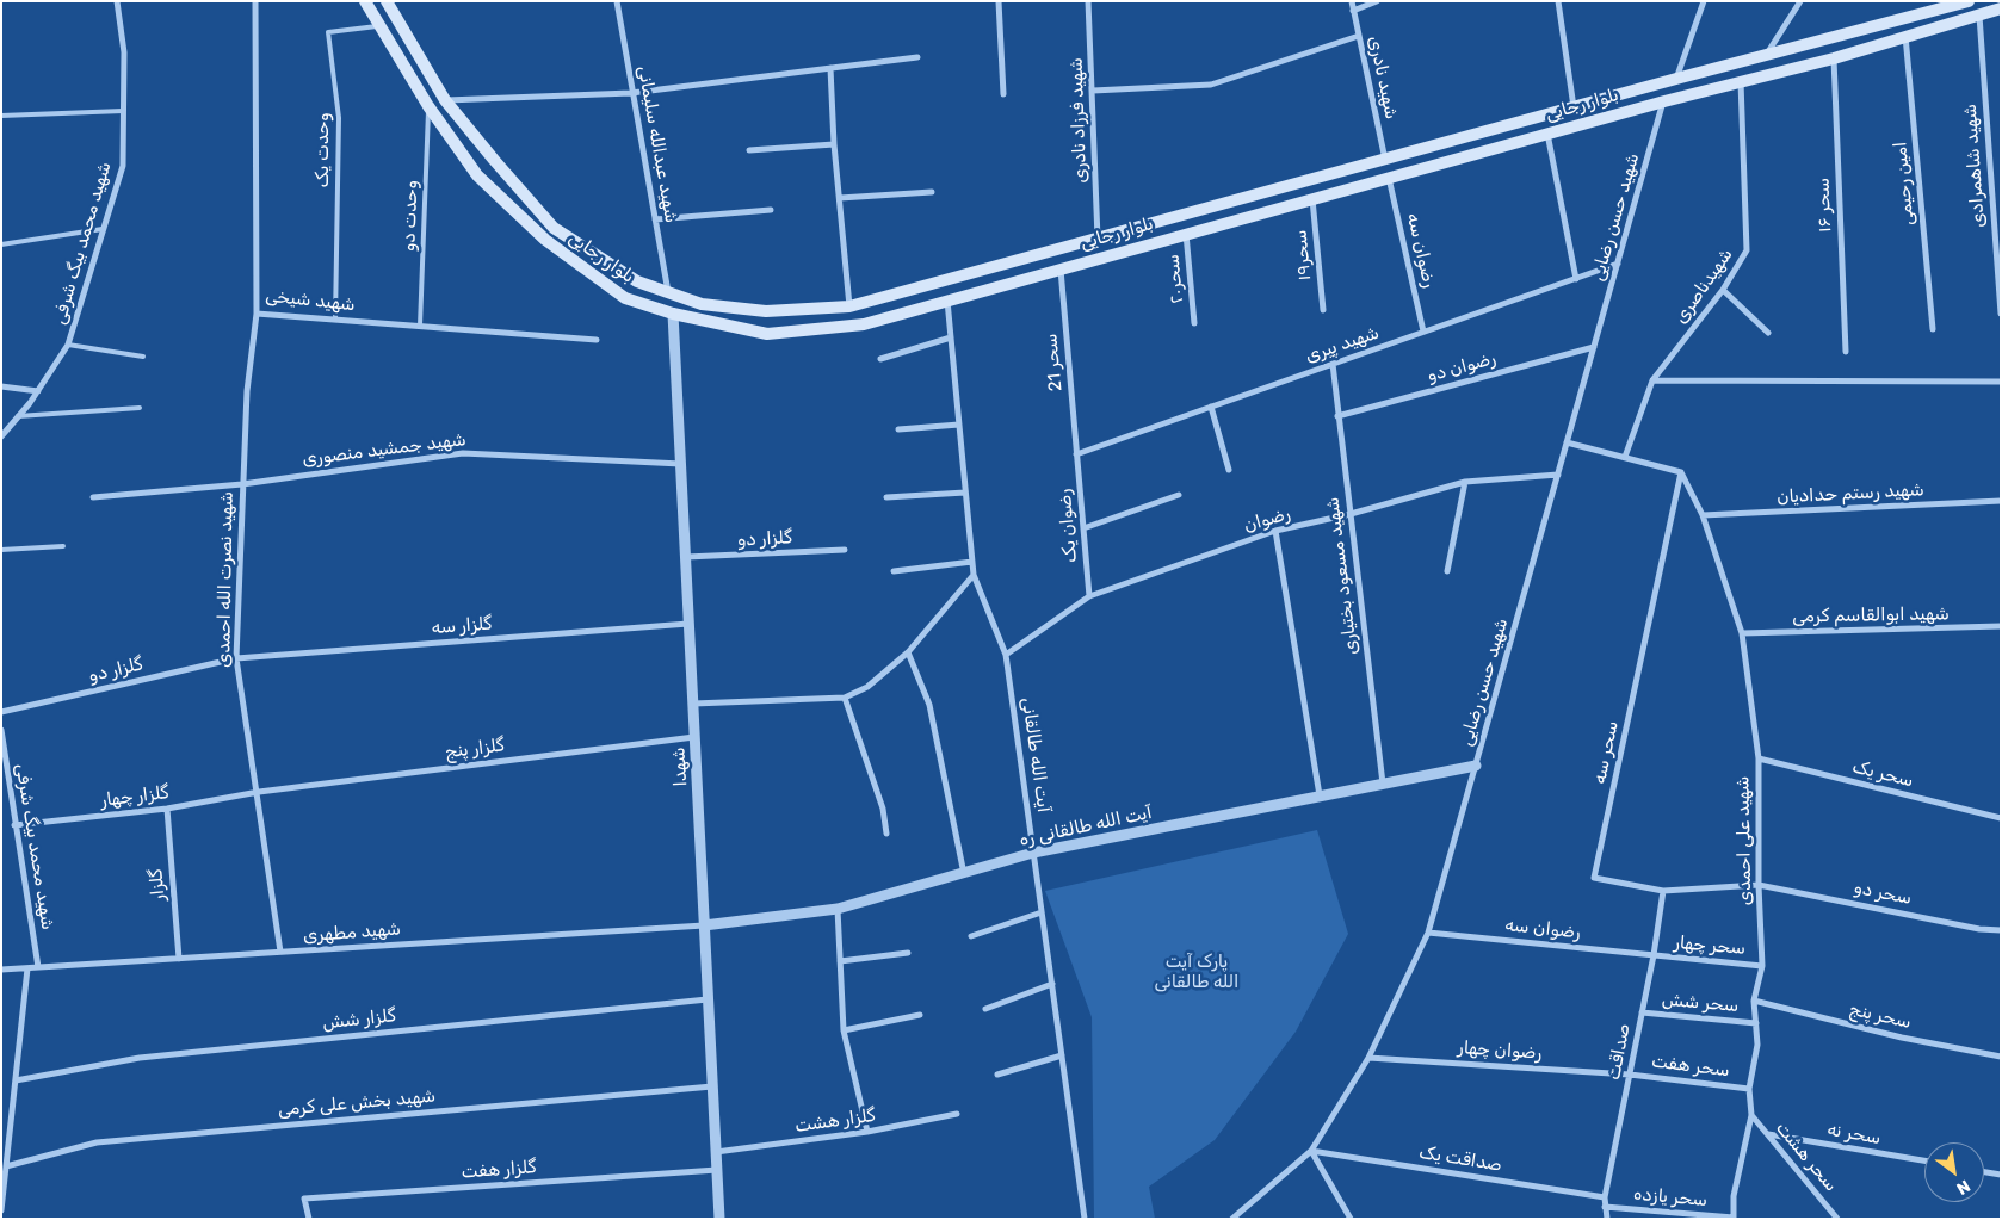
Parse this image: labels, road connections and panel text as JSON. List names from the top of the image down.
{
  "streets": {
    "main road": ["بلوار رجایی"],
    "street": [
      "شهید نادری",
      "شهید فرزاد نادری",
      "شهید عبدالله سلیمانی",
      "شهید شاهمرادی",
      "امین رحیمی",
      "سحر ۱۶",
      "شهید حسن رضایی",
      "شهید محمد بیگ شرفی",
      "رضوان سه",
      "سحر۱۹",
      "سحر۲۰",
      "شهیدناصری",
      "شهید شیخی",
      "شهید پیری",
      "سحر 21",
      "رضوان دو",
      "شهید جمشید منصوری",
      "شهید رستم حدادیان",
      "رضوان",
      "رضوان یک",
      "گلزار دو",
      "شهید مسعود بختیاری",
      "شهید نصرت الله احمدی",
      "شهید ابوالقاسم کرمی",
      "گلزار سه",
      "گلزار پنج",
      "سحر سه",
      "آیت الله طالقانی",
      "شهدا",
      "سحر یک",
      "گلزار چهار",
      "آیت الله طالقانی ره",
      "شهید علی احمدی",
      "گلزار",
      "سحر دو",
      "شهید مطهری",
      "سحر چهار",
      "سحر شش",
      "سحر پنج",
      "گلزار شش",
      "رضوان چهار",
      "صداقت",
      "سحر هفت",
      "شهید بخش علی کرمی",
      "گلزار هشت",
      "سحر نه",
      "سحر هشت",
      "صداقت یک",
      "گلزار هفت",
      "سحر یازده"
    ],
    "lane": ["وحدت یک", "وحدت دو"]
  },
  "crossings": [
    ["شهید نادری", "بلوار رجایی"],
    ["بلوار رجایی", "شهید فرزاد نادری"],
    ["بلوار رجایی", "شهید عبدالله سلیمانی"],
    ["بلوار رجایی", "وحدت یک"],
    ["بلوار رجایی", "شهید شاهمرادی"],
    ["بلوار رجایی", "امین رحیمی"],
    ["بلوار رجایی", "سحر ۱۶"],
    ["بلوار رجایی", "وحدت دو"],
    ["بلوار رجایی", "شهید حسن رضایی"],
    ["بلوار رجایی", "رضوان سه"],
    ["بلوار رجایی", "سحر۱۹"],
    ["بلوار رجایی", "سحر۲۰"],
    ["بلوار رجایی", "شهیدناصری"],
    ["بلوار رجایی", "سحر 21"],
    ["بلوار رجایی", "آیت الله طالقانی"],
    ["بلوار رجایی", "شهدا"],
    ["وحدت یک", "شهید شیخی"],
    ["وحدت دو", "شهید شیخی"],
    ["شهید حسن رضایی", "رضوان سه"],
    ["شهید حسن رضایی", "شهید پیری"],
    ["شهید حسن رضایی", "رضوان دو"],
    ["شهید حسن رضایی", "رضوان"],
    ["شهید حسن رضایی", "آیت الله طالقانی ره"],
    ["شهید حسن رضایی", "رضوان چهار"],
    ["شهید حسن رضایی", "صداقت یک"],
    ["شهید محمد بیگ شرفی", "گلزار چهار"],
    ["شهید محمد بیگ شرفی", "شهید مطهری"],
    ["رضوان سه", "شهید پیری"],
    ["رضوان سه", "سحر چهار"],
    ["رضوان سه", "صداقت"],
    ["شهید شیخی", "شهید نصرت الله احمدی"],
    ["شهید پیری", "سحر 21"],
    ["شهید پیری", "رضوان یک"],
    ["شهید پیری", "شهید مسعود بختیاری"],
    ["سحر 21", "رضوان یک"],
    ["رضوان دو", "شهید مسعود بختیاری"],
    ["شهید جمشید منصوری", "شهید نصرت الله احمدی"],
    ["شهید جمشید منصوری", "شهدا"],
    ["شهید رستم حدادیان", "شهید علی احمدی"],
    ["رضوان", "رضوان یک"],
    ["رضوان", "شهید مسعود بختیاری"],
    ["رضوان", "آیت الله طالقانی"],
    ["گلزار دو", "شهید نصرت الله احمدی"],
    ["گلزار دو", "گلزار سه"],
    ["گلزار دو", "شهدا"],
    ["شهید مسعود بختیاری", "آیت الله طالقانی ره"],
    ["شهید نصرت الله احمدی", "گلزار سه"],
    ["شهید نصرت الله احمدی", "گلزار پنج"],
    ["شهید نصرت الله احمدی", "گلزار چهار"],
    ["شهید نصرت الله احمدی", "شهید مطهری"],
    ["شهید ابوالقاسم کرمی", "شهید علی احمدی"],
    ["گلزار سه", "شهدا"],
    ["گلزار پنج", "شهدا"],
    ["گلزار پنج", "گلزار چهار"],
    ["سحر سه", "شهید علی احمدی"],
    ["سحر سه", "سحر دو"],
    ["سحر سه", "صداقت"],
    ["آیت الله طالقانی", "آیت الله طالقانی ره"],
    ["شهدا", "آیت الله طالقانی ره"],
    ["شهدا", "شهید مطهری"],
    ["شهدا", "گلزار شش"],
    ["شهدا", "شهید بخش علی کرمی"],
    ["شهدا", "گلزار هشت"],
    ["شهدا", "گلزار هفت"],
    ["سحر یک", "شهید علی احمدی"],
    ["گلزار چهار", "گلزار"],
    ["آیت الله طالقانی ره", "شهید مطهری"],
    ["شهید علی احمدی", "سحر دو"],
    ["شهید علی احمدی", "سحر چهار"],
    ["شهید علی احمدی", "سحر شش"],
    ["شهید علی احمدی", "سحر پنج"],
    ["شهید علی احمدی", "سحر هفت"],
    ["شهید علی احمدی", "سحر هشت"],
    ["شهید علی احمدی", "سحر یازده"],
    ["گلزار", "شهید مطهری"],
    ["سحر چهار", "صداقت"],
    ["سحر شش", "صداقت"],
    ["رضوان چهار", "صداقت"],
    ["رضوان چهار", "سحر هفت"],
    ["صداقت", "سحر هفت"],
    ["صداقت", "صداقت یک"],
    ["صداقت", "سحر یازده"],
    ["سحر نه", "سحر هشت"]
  ],
  "parks": ["پارک آیت الله طالقانی"],
  "north": "bottom right"
}
